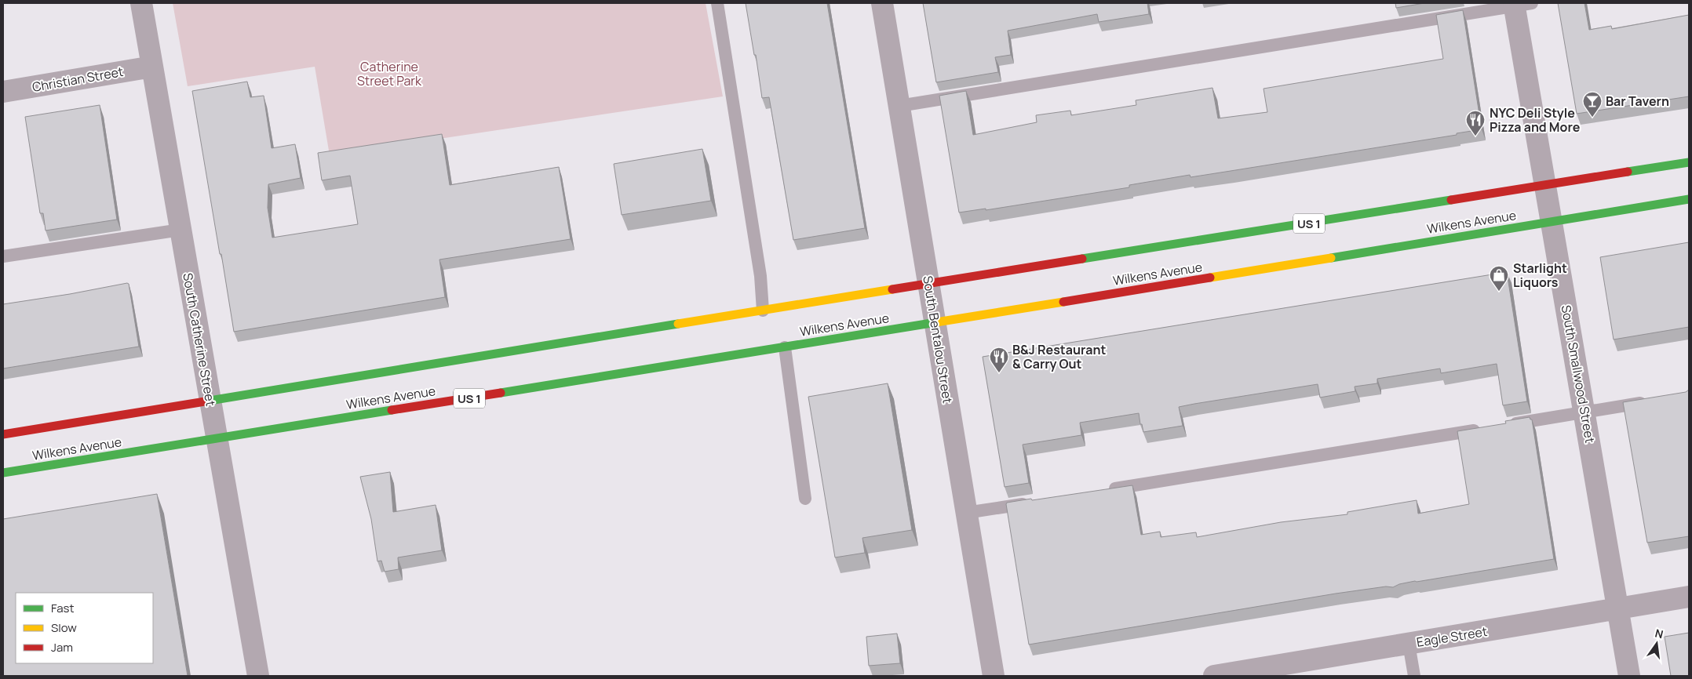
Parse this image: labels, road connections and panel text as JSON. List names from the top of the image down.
{
  "streets": {
    "main road": ["Wilkens Avenue", "US 1"],
    "street": [
      "Christian Street",
      "South Catherine Street",
      "South Bentalou Street",
      "South Smallwood Street",
      "Eagle Street"
    ]
  },
  "crossings": [
    ["Christian Street", "South Catherine Street"],
    ["Wilkens Avenue", "South Catherine Street"],
    ["Wilkens Avenue", "South Bentalou Street"],
    ["Wilkens Avenue", "South Smallwood Street"],
    ["South Smallwood Street", "Eagle Street"]
  ],
  "parks": ["Catherine Street Park"],
  "places": {
    "bar": ["Bar Tavern"],
    "restaurant": ["NYC Deli Style Pizza and More", "B&J Restaurant & Carry Out"],
    "shop": ["Starlight Liquors"]
  },
  "legend": ["Fast", "Slow", "Jam"],
  "north": "top"
}
